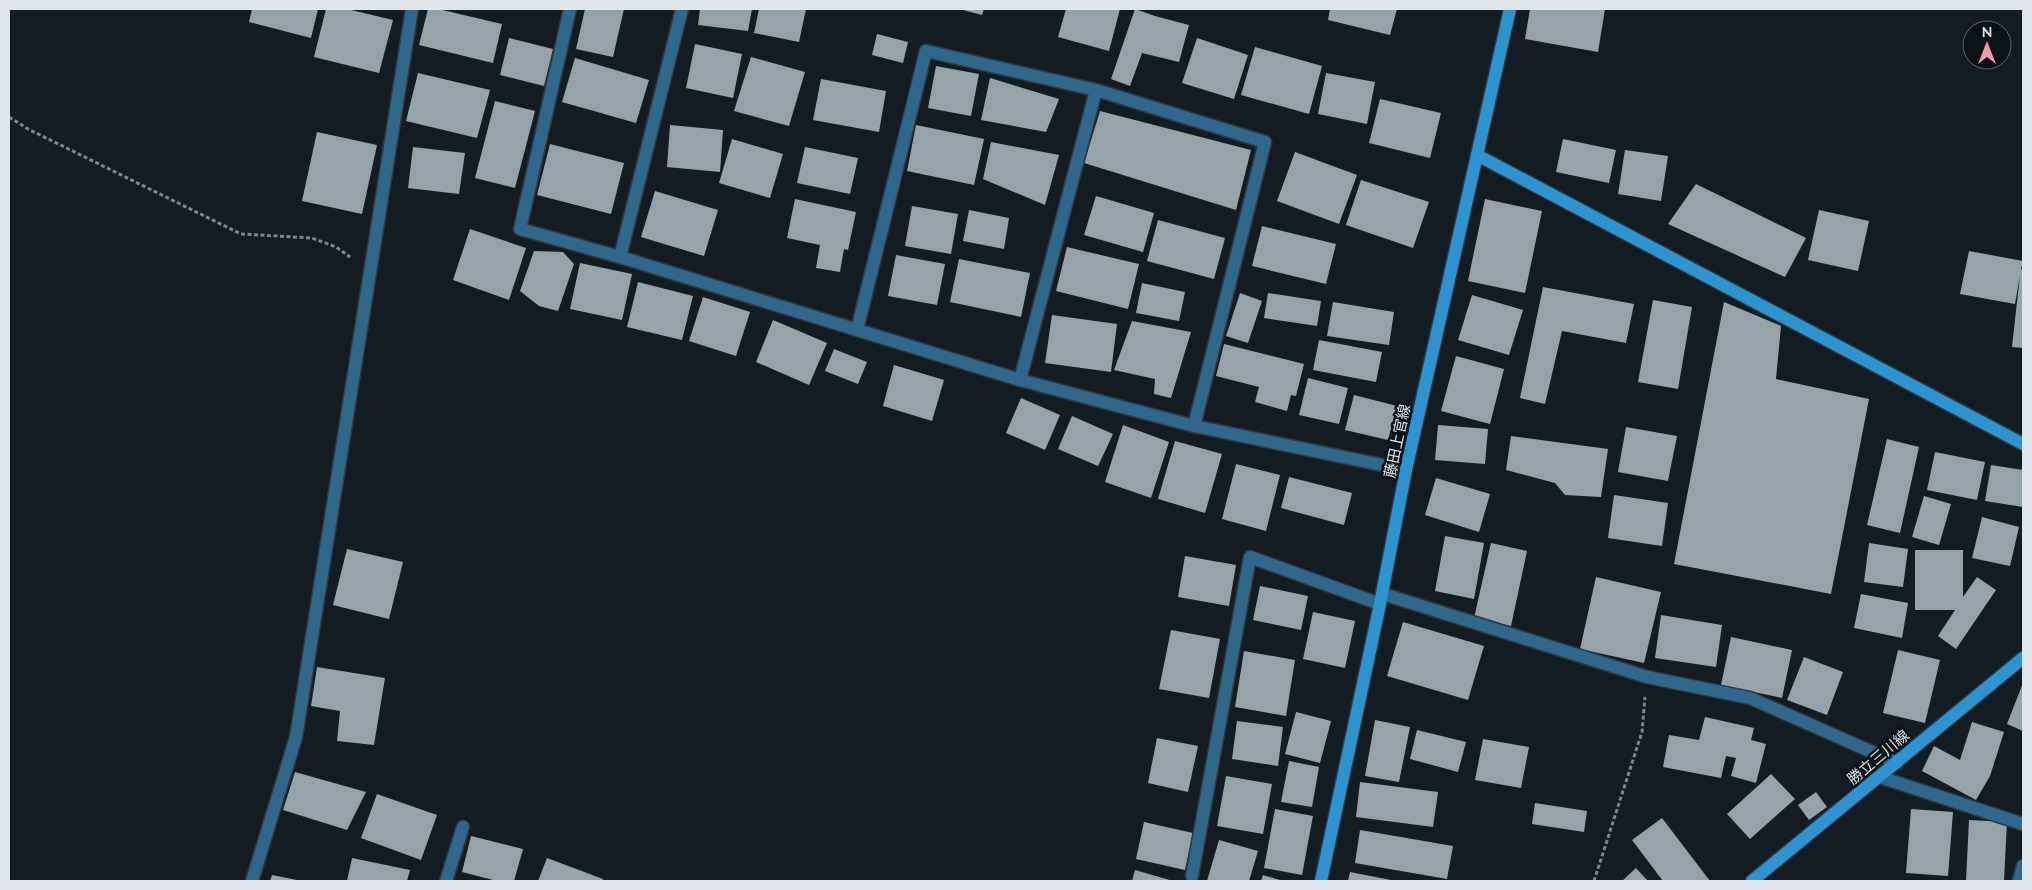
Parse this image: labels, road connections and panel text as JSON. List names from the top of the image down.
{
  "streets": {
    "main road": ["藤田上官線", "勝立三川線"]
  },
  "north": "top"
}
